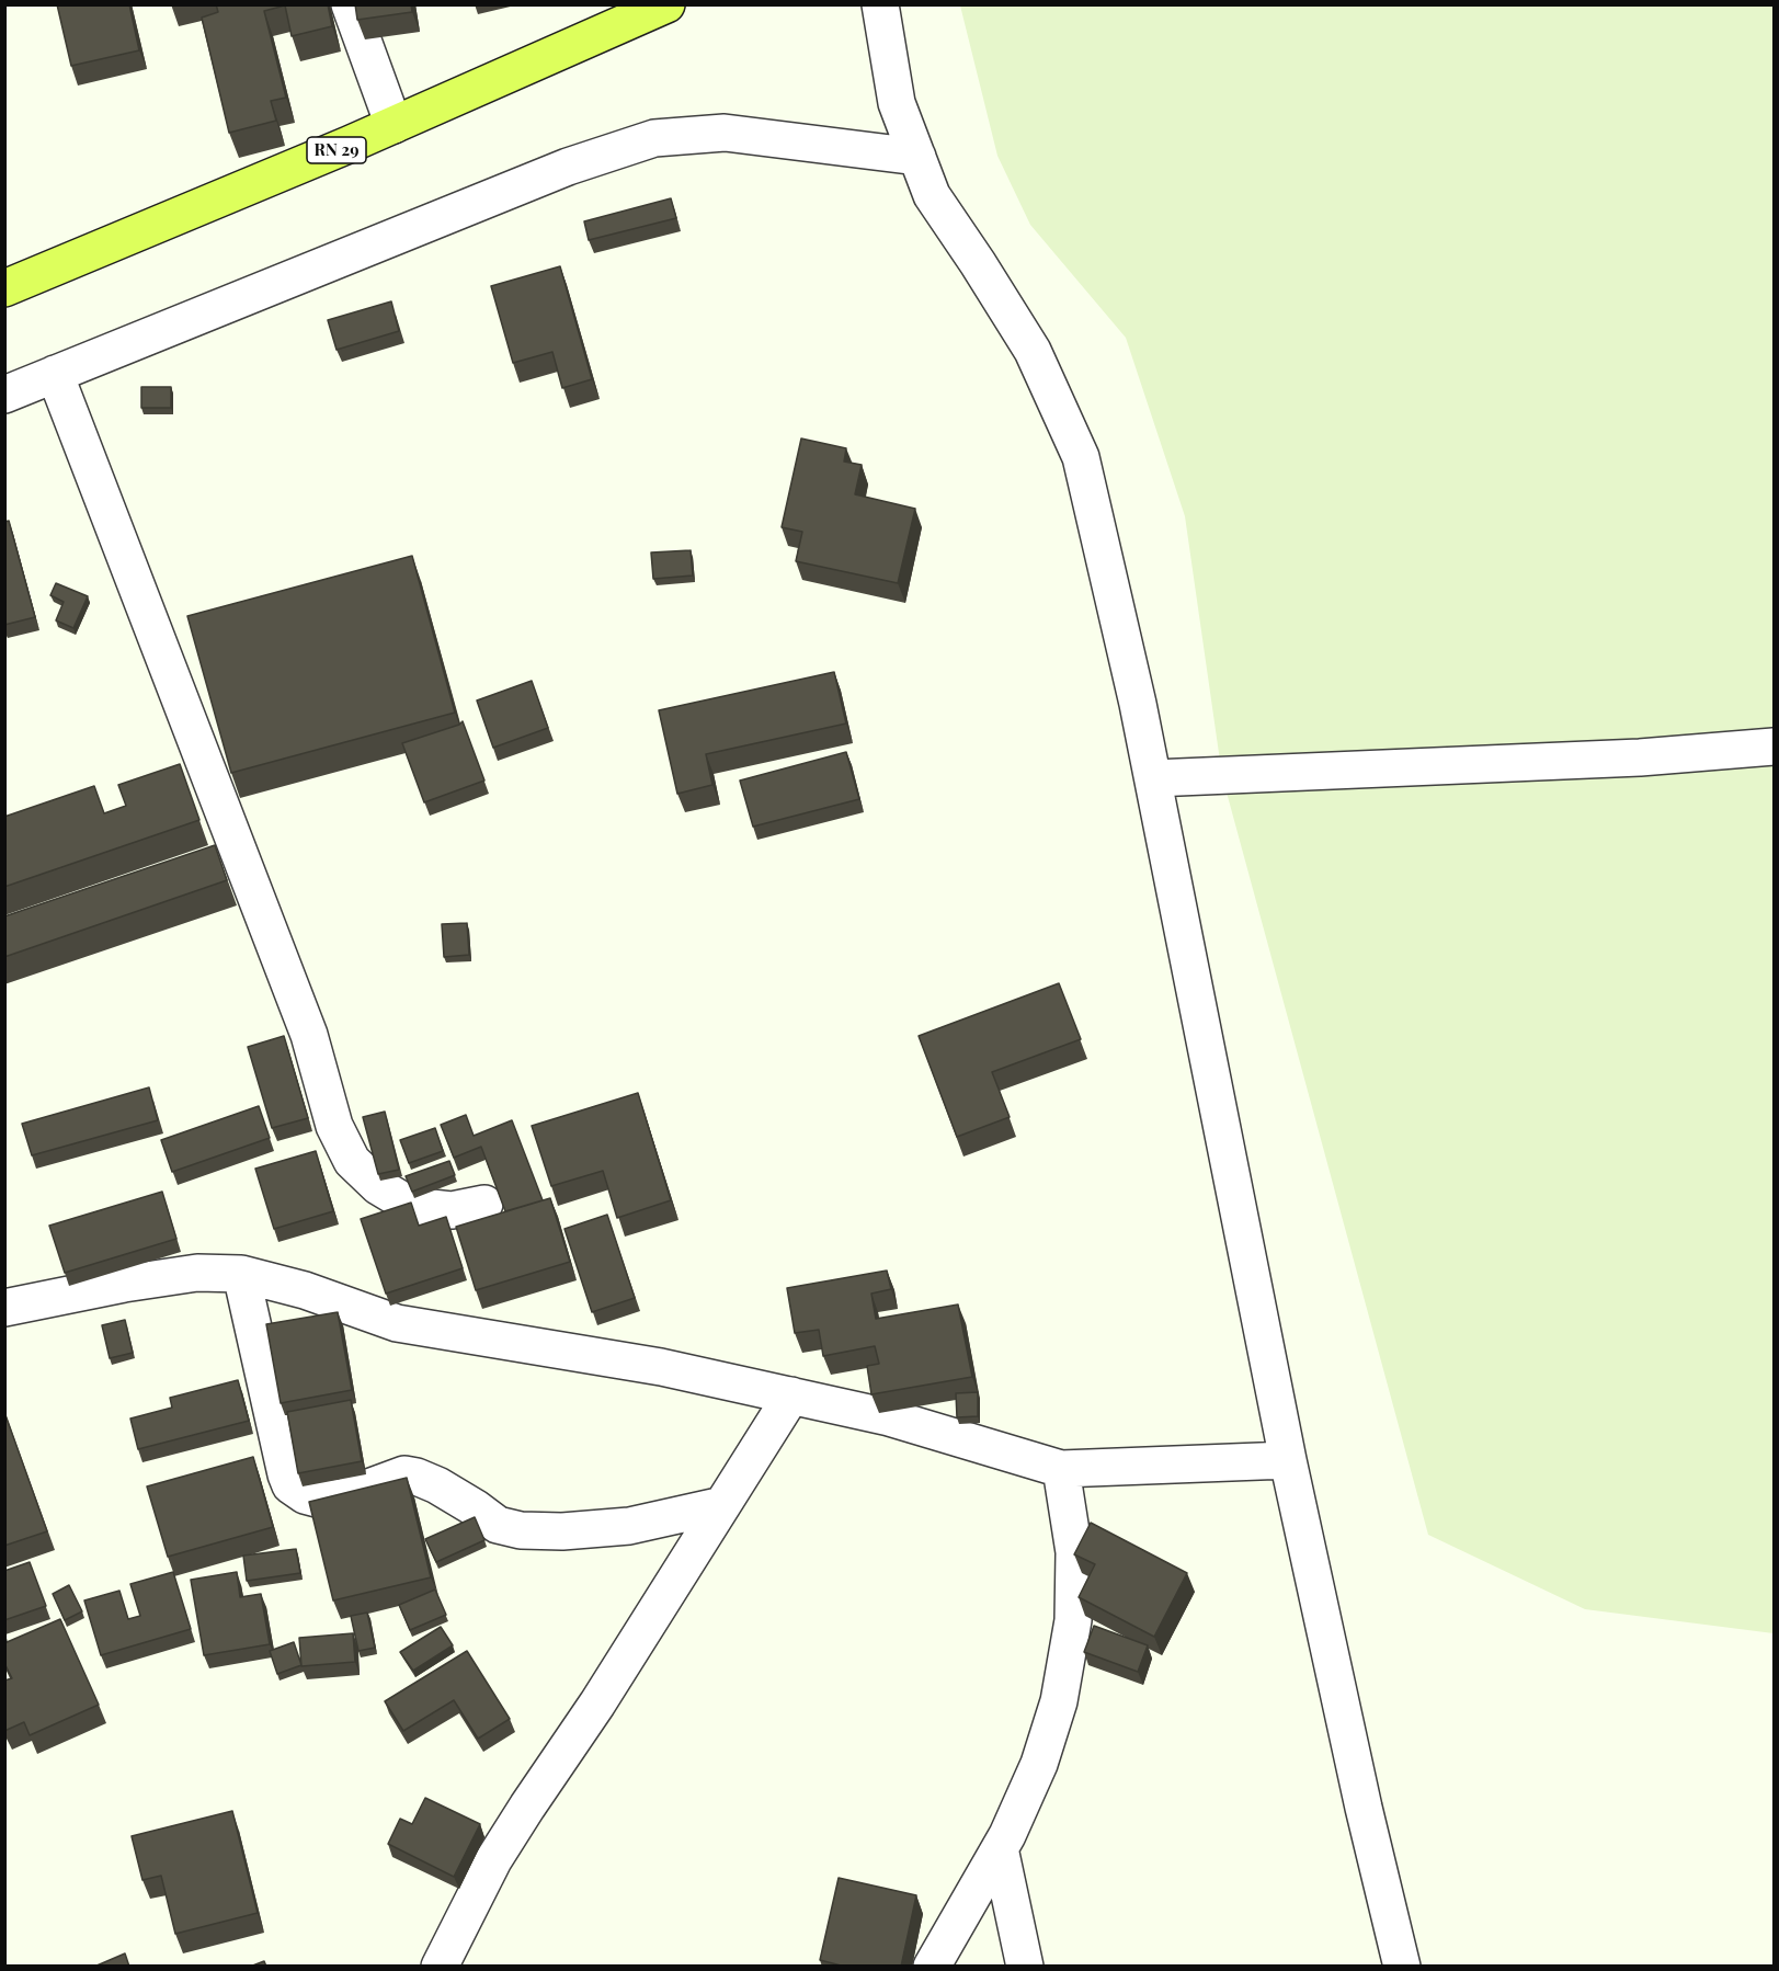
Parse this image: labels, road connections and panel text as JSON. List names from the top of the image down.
{
  "streets": {
    "main road": ["RN 29"]
  }
}
